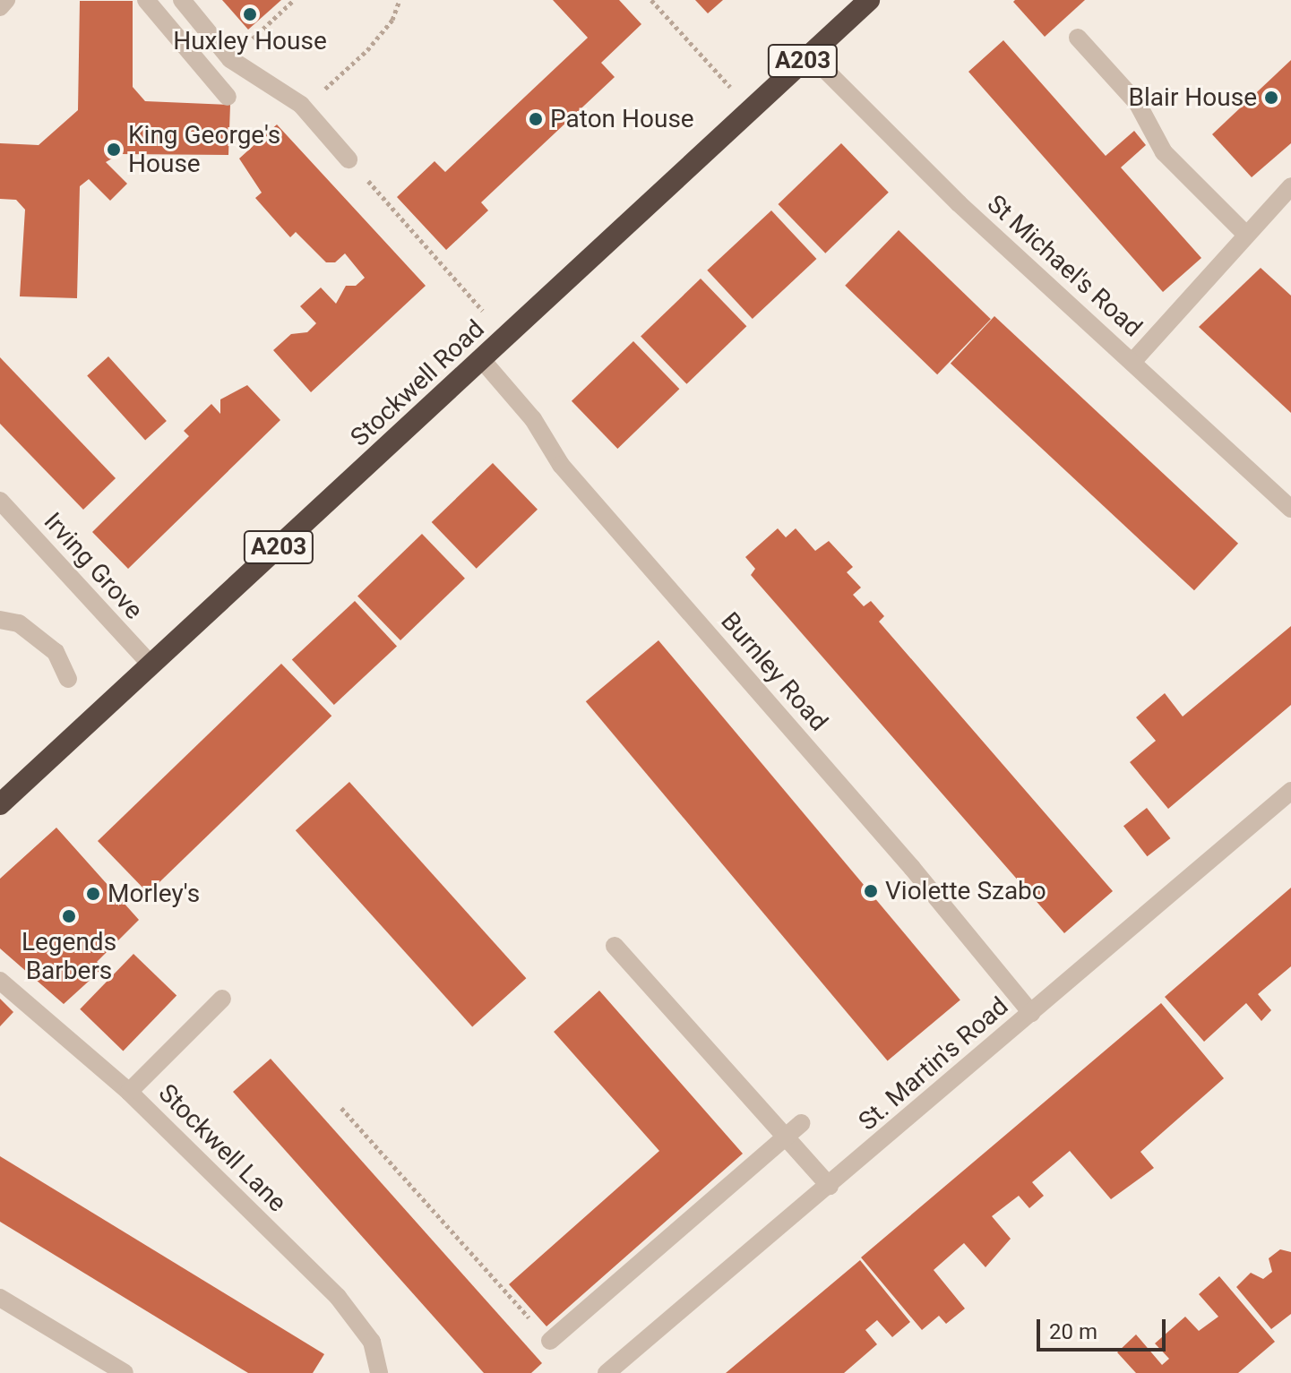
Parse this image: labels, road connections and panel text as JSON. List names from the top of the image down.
{
  "streets": {
    "highway": ["A203", "Stockwell Road"],
    "street": [
      "St Michael's Road",
      "Irving Grove",
      "Burnley Road",
      "St. Martin's Road",
      "Stockwell Lane"
    ]
  },
  "crossings": [
    ["St Michael's Road", "Stockwell Road"],
    ["Stockwell Road", "Irving Grove"],
    ["Stockwell Road", "Burnley Road"],
    ["Burnley Road", "St. Martin's Road"]
  ],
  "places": [
    "Huxley House",
    "Blair House",
    "Paton House",
    "King George's House",
    "Violette Szabo",
    "Morley's",
    "Legends Barbers"
  ],
  "scale_bar": "20 m"
}
